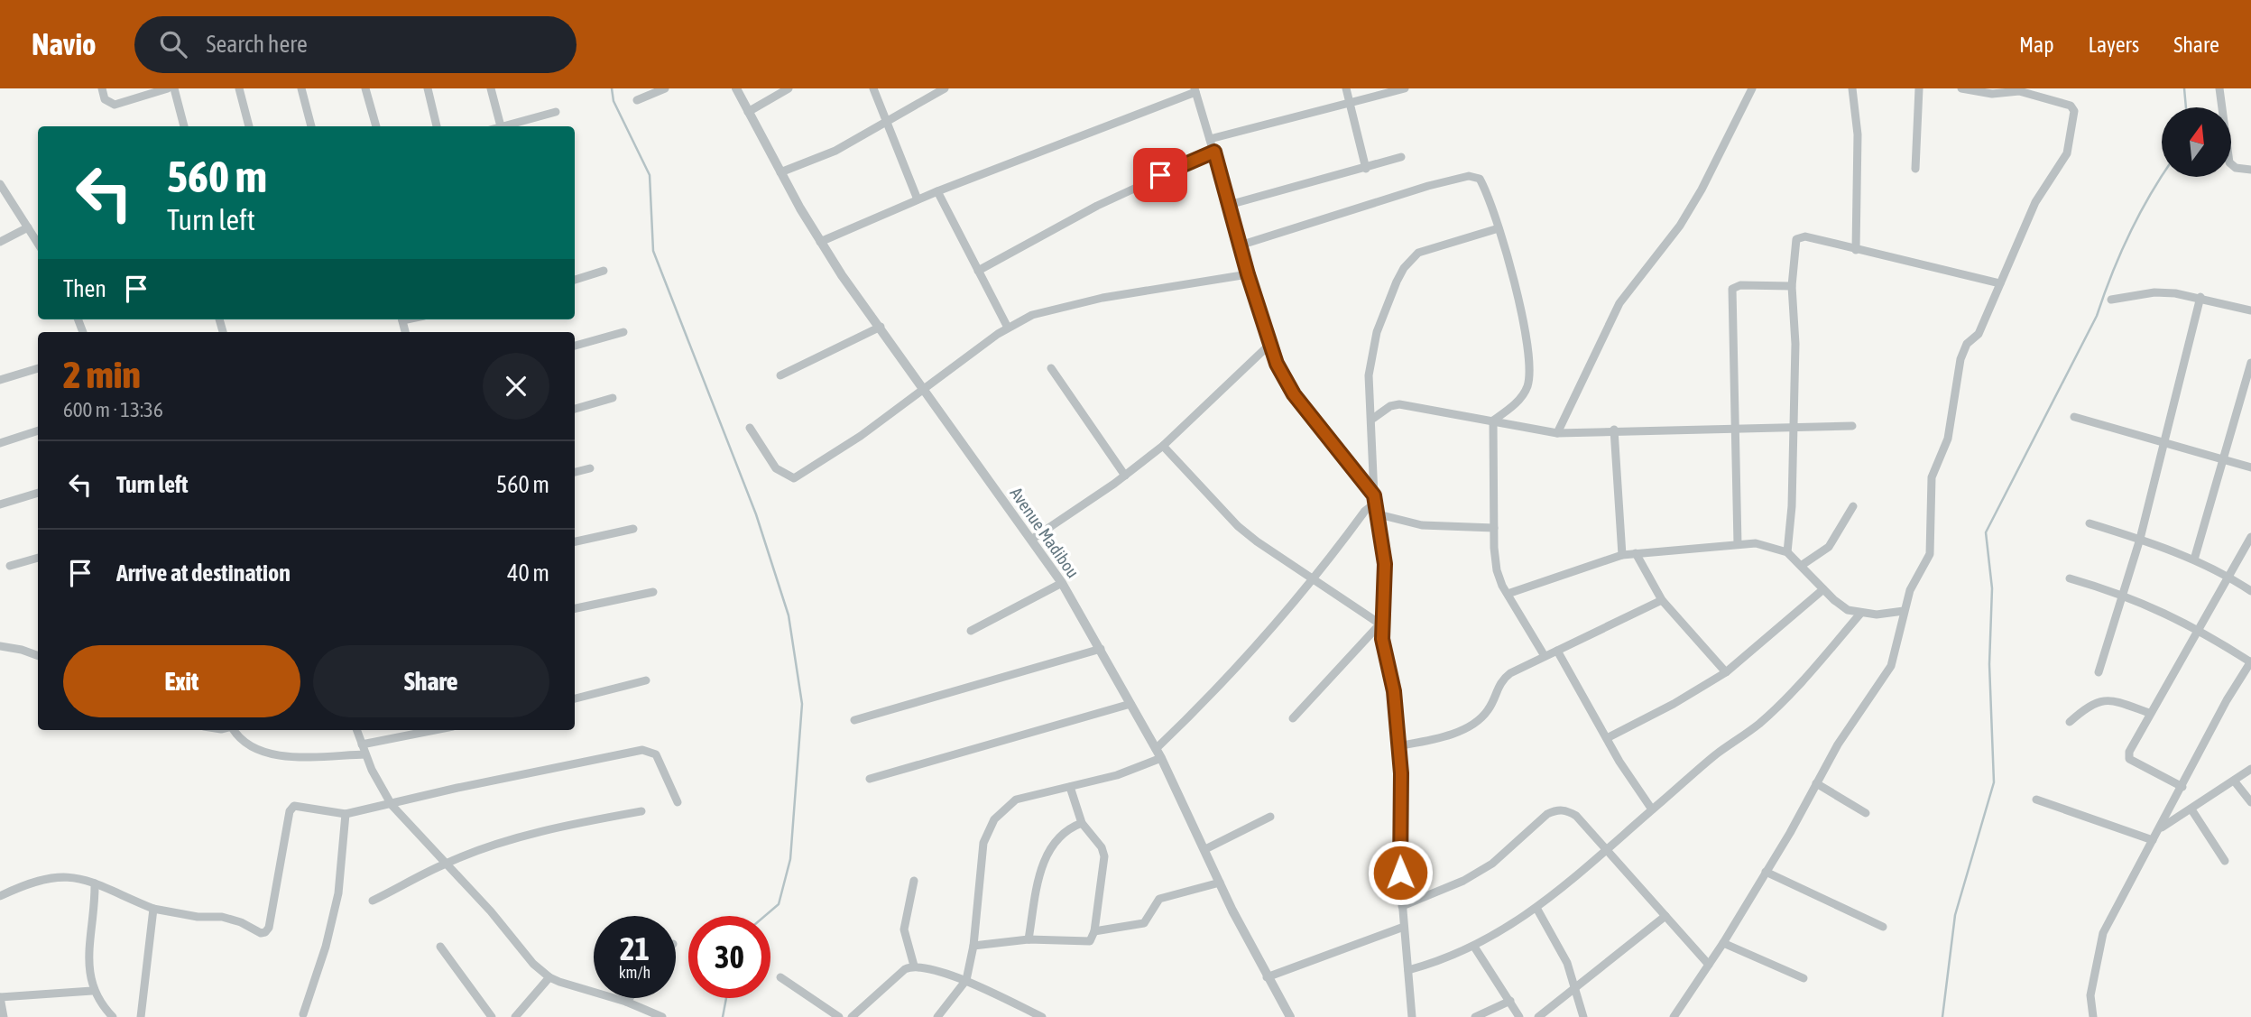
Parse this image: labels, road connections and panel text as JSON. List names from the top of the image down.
{
  "streets": {
    "street": ["Avenue Madibou"]
  },
  "north": "top",
  "page": {
    "header": "Navio",
    "search": "Search here",
    "nav": ["Map", "Layers", "Share"],
    "turn": ["560 m", "Turn left"],
    "then": "Then",
    "heading": ["2 min", "600 m · 13:36"],
    "list": [
      {
        "name": "Turn left",
        "value": "560 m"
      },
      {
        "name": "Arrive at destination",
        "value": "40 m"
      }
    ],
    "buttons": ["Exit", "Share"],
    "speed": "21 km/h",
    "limit": "30"
  }
}
